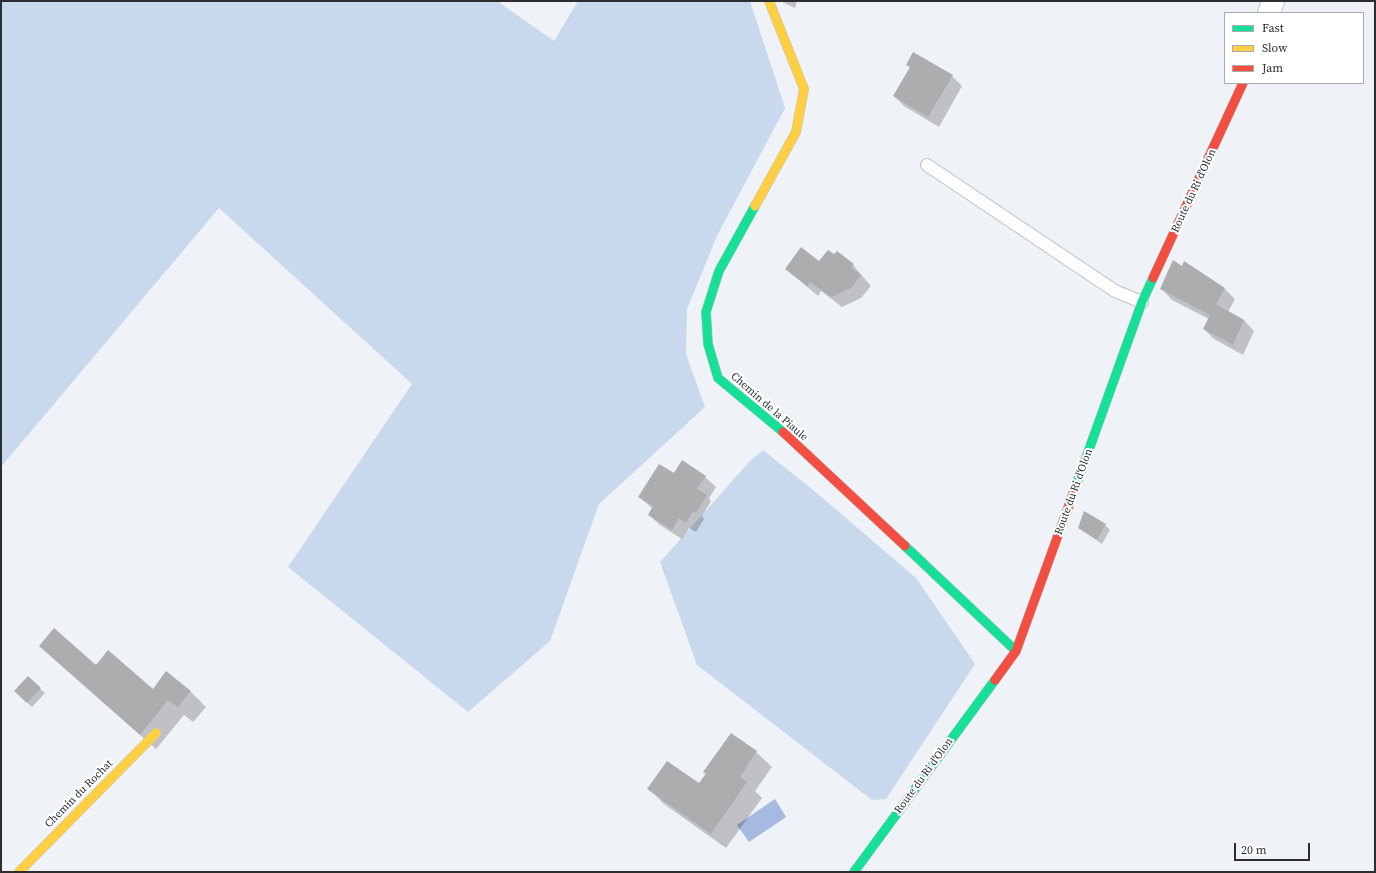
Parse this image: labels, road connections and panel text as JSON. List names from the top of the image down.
{
  "streets": {
    "street": ["Route du Ri d'Olon", "Chemin de la Piaule", "Chemin du Rochat"]
  },
  "crossings": [
    ["Route du Ri d'Olon", "Chemin de la Piaule"]
  ],
  "legend": ["Fast", "Slow", "Jam"],
  "scale_bar": "20 m"
}
